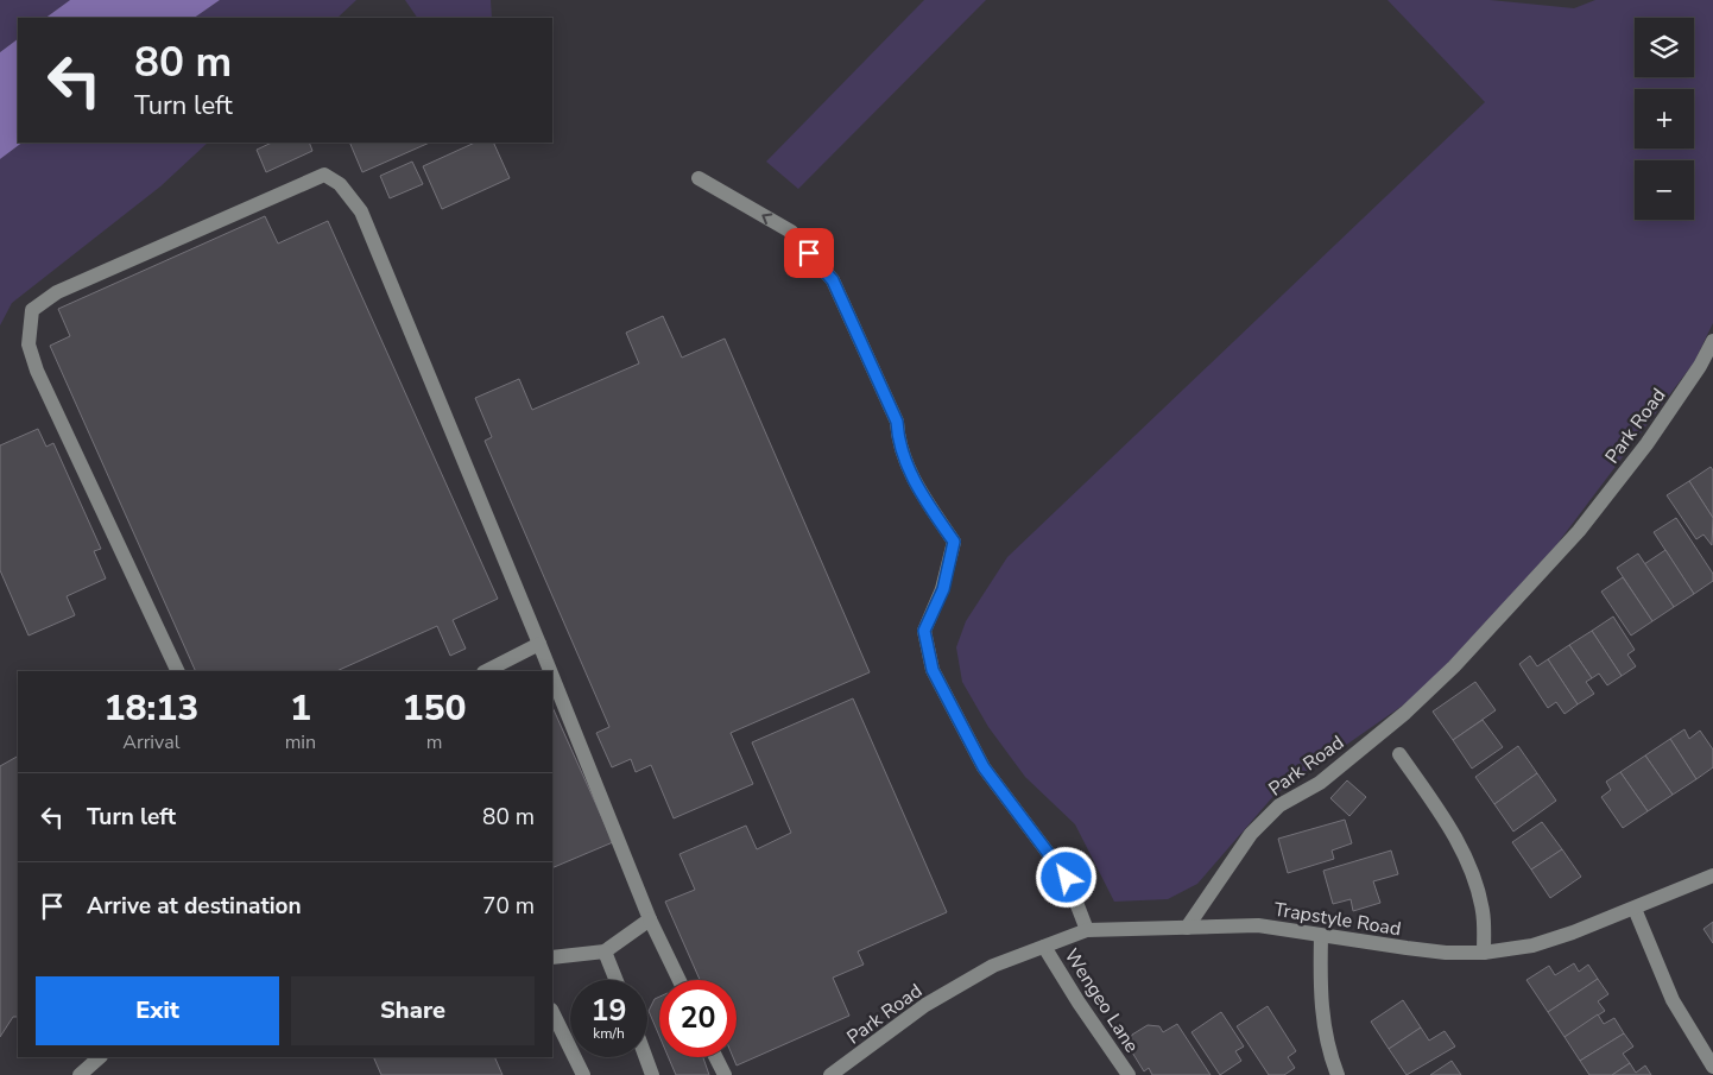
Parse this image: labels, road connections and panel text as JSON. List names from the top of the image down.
{
  "streets": {
    "street": ["Park Road", "Trapstyle Road", "Wengeo Lane"]
  },
  "crossings": [
    ["Park Road", "Trapstyle Road"],
    ["Park Road", "Wengeo Lane"]
  ],
  "page": {
    "map_buttons": ["+", "−"],
    "turn": ["80 m", "Turn left"],
    "eta": [
      "18:13",
      "Arrival",
      "1",
      "min",
      "150",
      "m"
    ],
    "list": [
      {
        "name": "Turn left",
        "value": "80 m"
      },
      {
        "name": "Arrive at destination",
        "value": "70 m"
      }
    ],
    "buttons": ["Exit", "Share"],
    "speed": "19 km/h",
    "limit": "20"
  }
}
